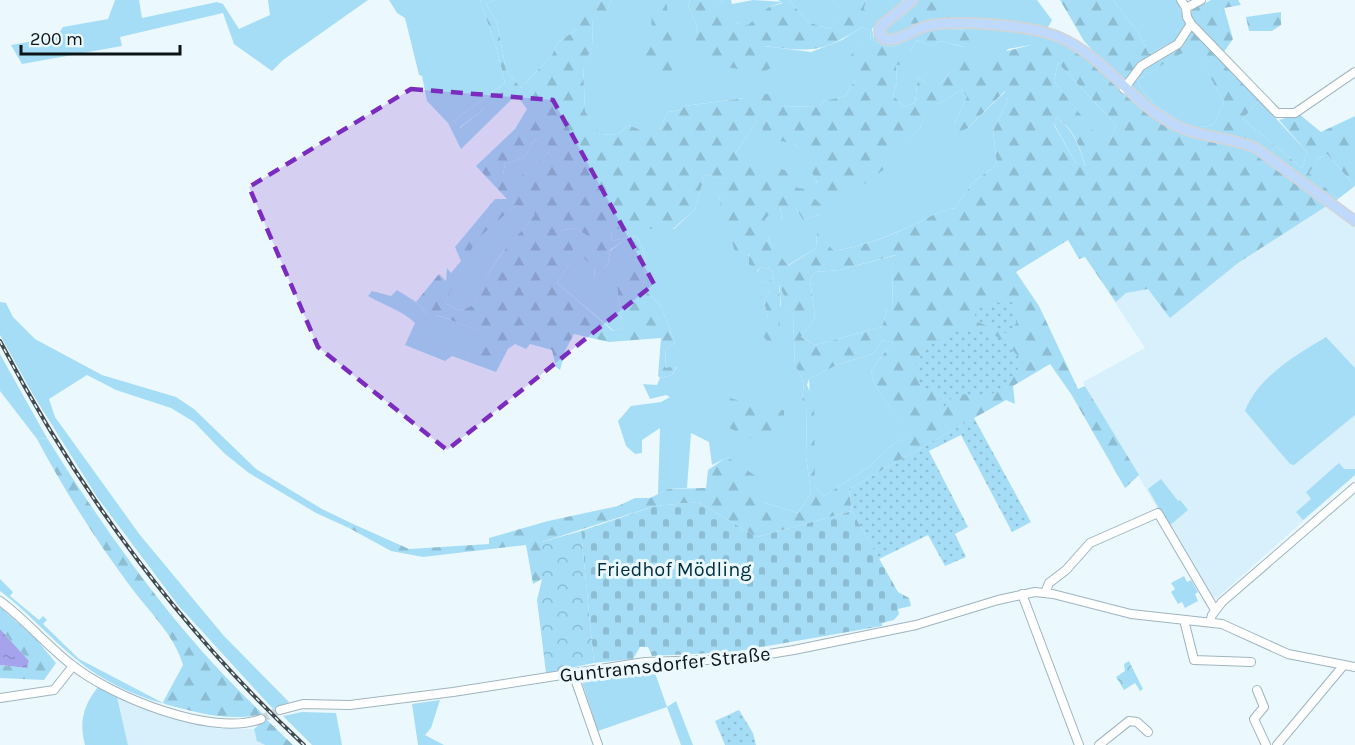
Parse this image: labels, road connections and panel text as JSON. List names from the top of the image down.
{
  "streets": {
    "street": ["Guntramsdorfer Straße"]
  },
  "parks": ["Friedhof Mödling"],
  "scale_bar": "200 m"
}
